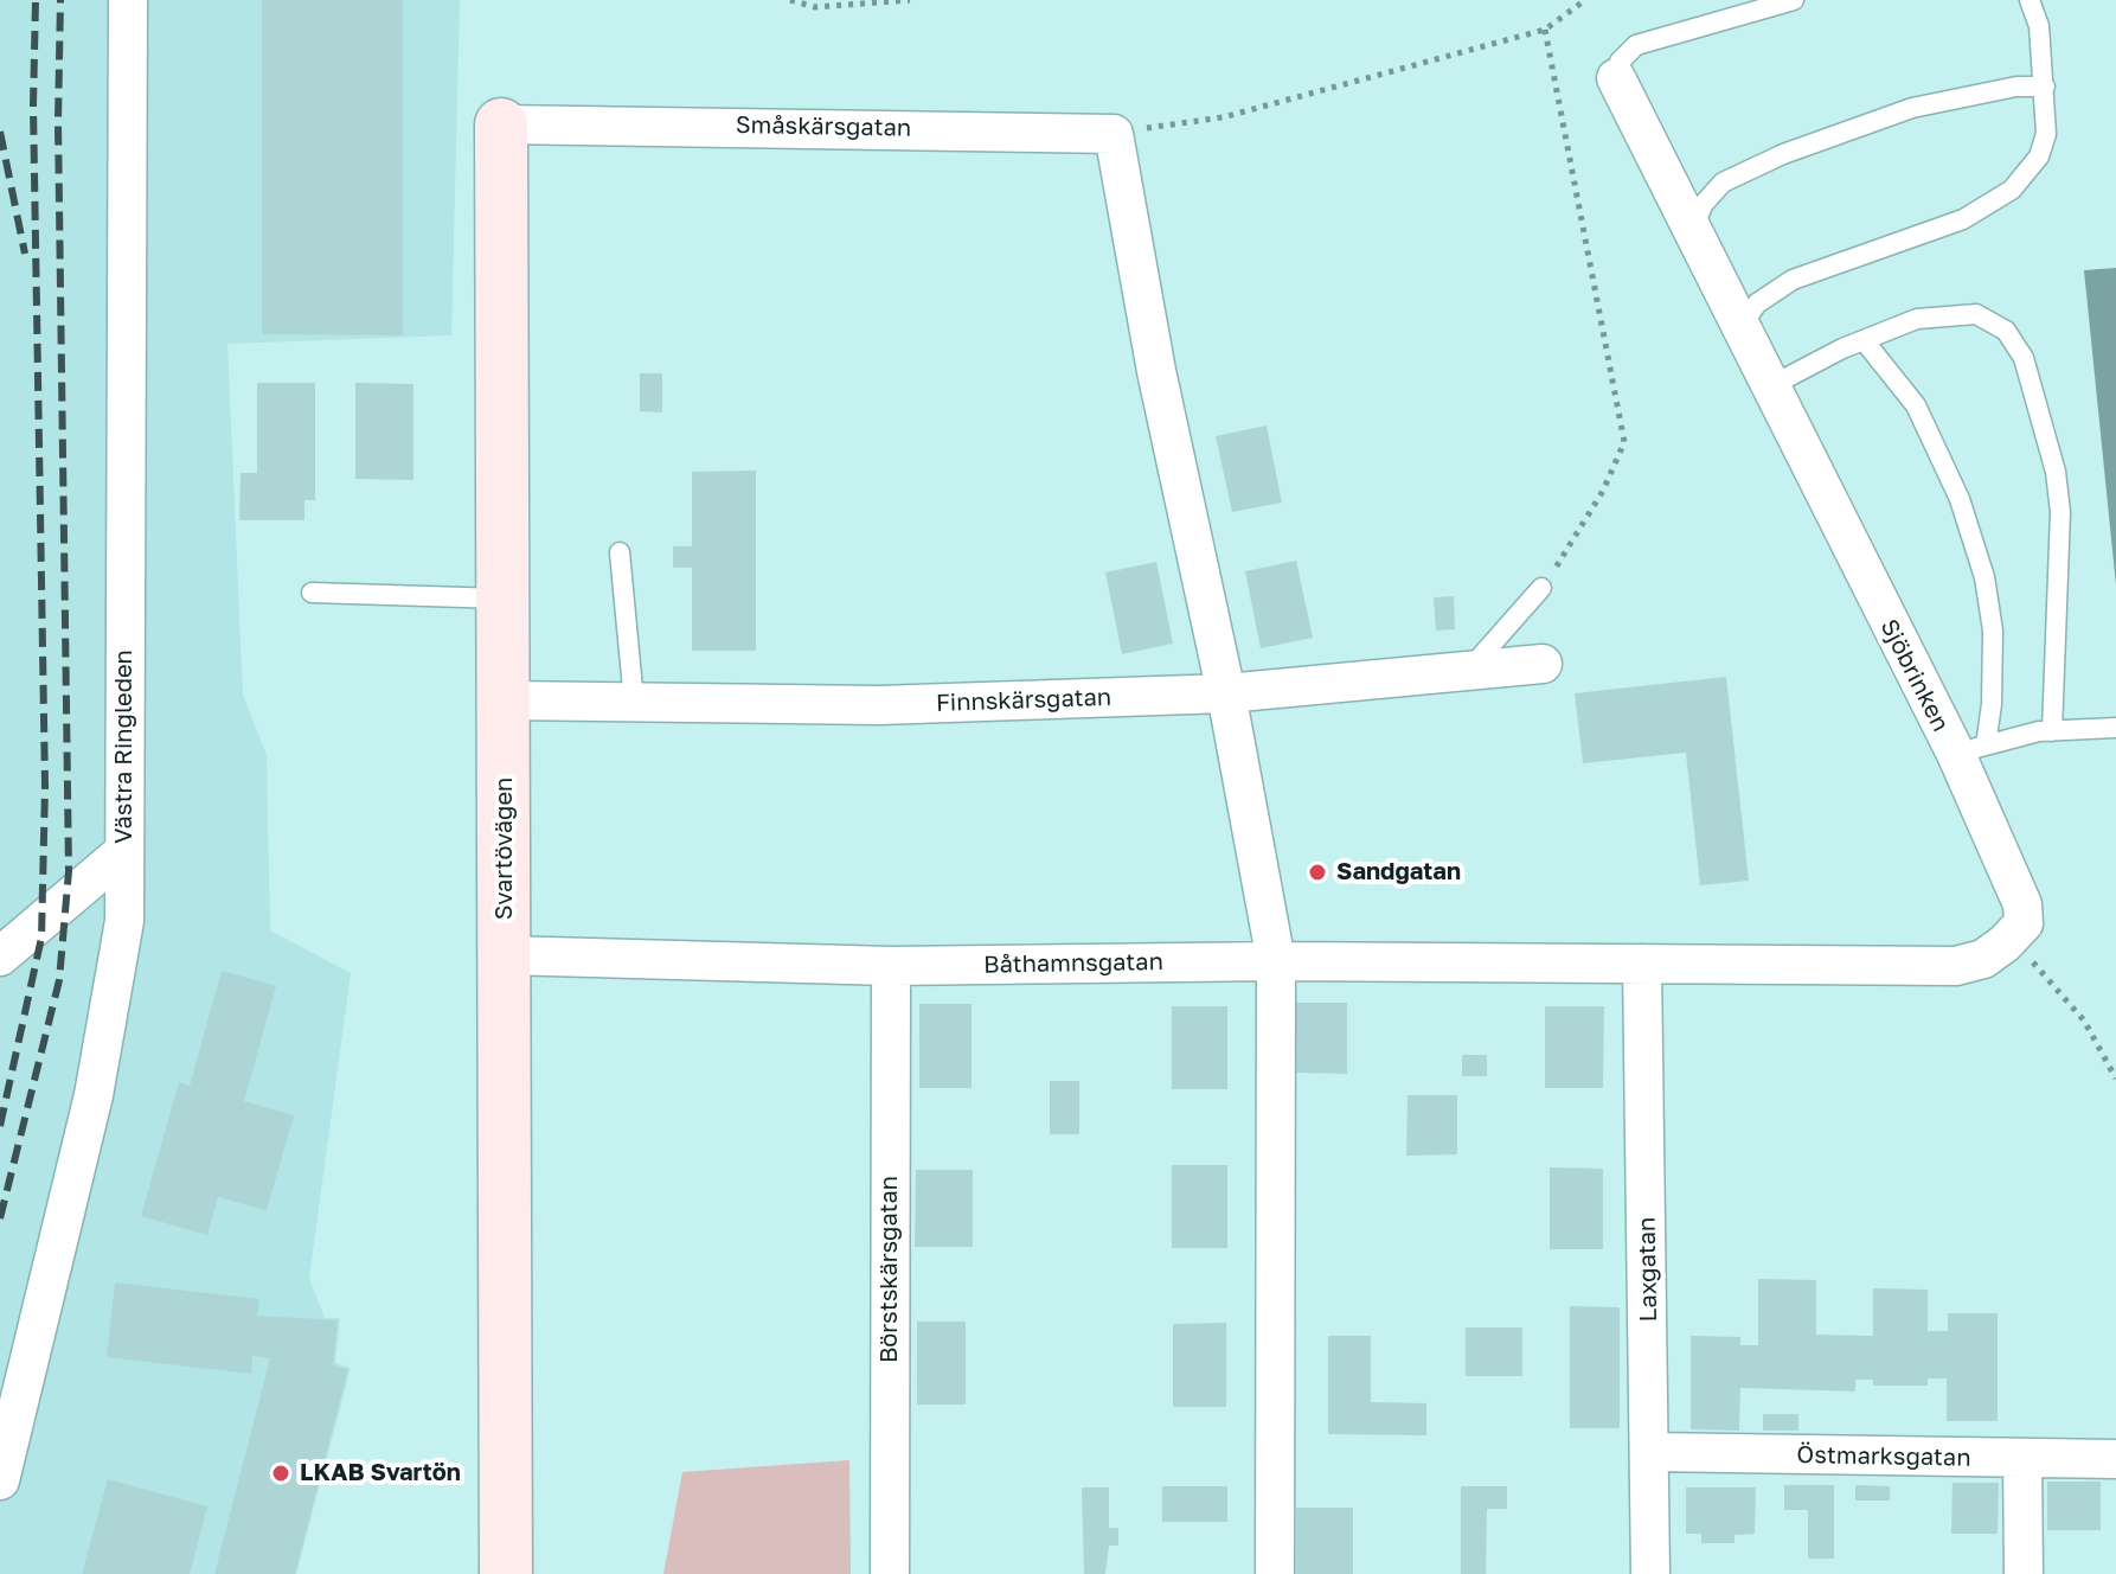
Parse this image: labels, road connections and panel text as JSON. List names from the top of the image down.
{
  "streets": {
    "main road": ["Svartövägen"],
    "street": [
      "Småskärsgatan",
      "Sjöbrinken",
      "Finnskärsgatan",
      "Västra Ringleden",
      "Båthamnsgatan",
      "Börstskärsgatan",
      "Laxgatan",
      "Östmarksgatan"
    ]
  },
  "crossings": [
    ["Småskärsgatan", "Svartövägen"],
    ["Finnskärsgatan", "Svartövägen"],
    ["Svartövägen", "Båthamnsgatan"],
    ["Båthamnsgatan", "Börstskärsgatan"],
    ["Båthamnsgatan", "Laxgatan"],
    ["Laxgatan", "Östmarksgatan"]
  ],
  "places": ["Sandgatan", "LKAB Svartön"]
}
